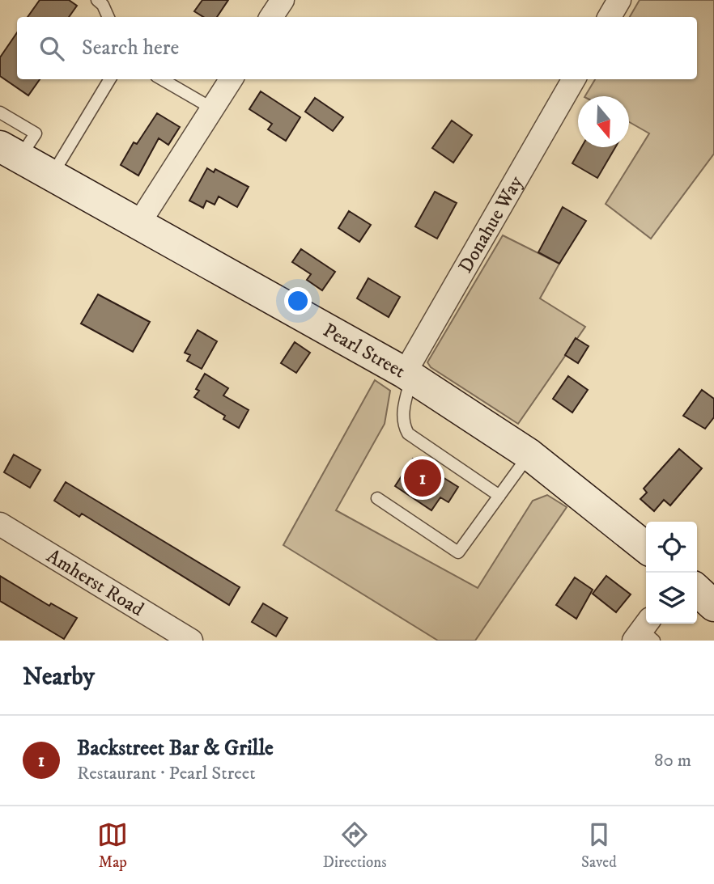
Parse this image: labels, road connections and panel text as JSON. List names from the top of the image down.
{
  "streets": {
    "main road": ["Pearl Street"],
    "street": ["Donahue Way", "Amherst Road"]
  },
  "crossings": [
    ["Donahue Way", "Pearl Street"]
  ],
  "north": "bottom",
  "page": {
    "search": "Search here",
    "pins": "1",
    "heading": "Nearby",
    "list": [
      {
        "mark": "1",
        "name": "Backstreet Bar & Grille",
        "note": "Restaurant · Pearl Street",
        "value": "80 m"
      }
    ],
    "nav": ["Map", "Directions", "Saved"]
  }
}
